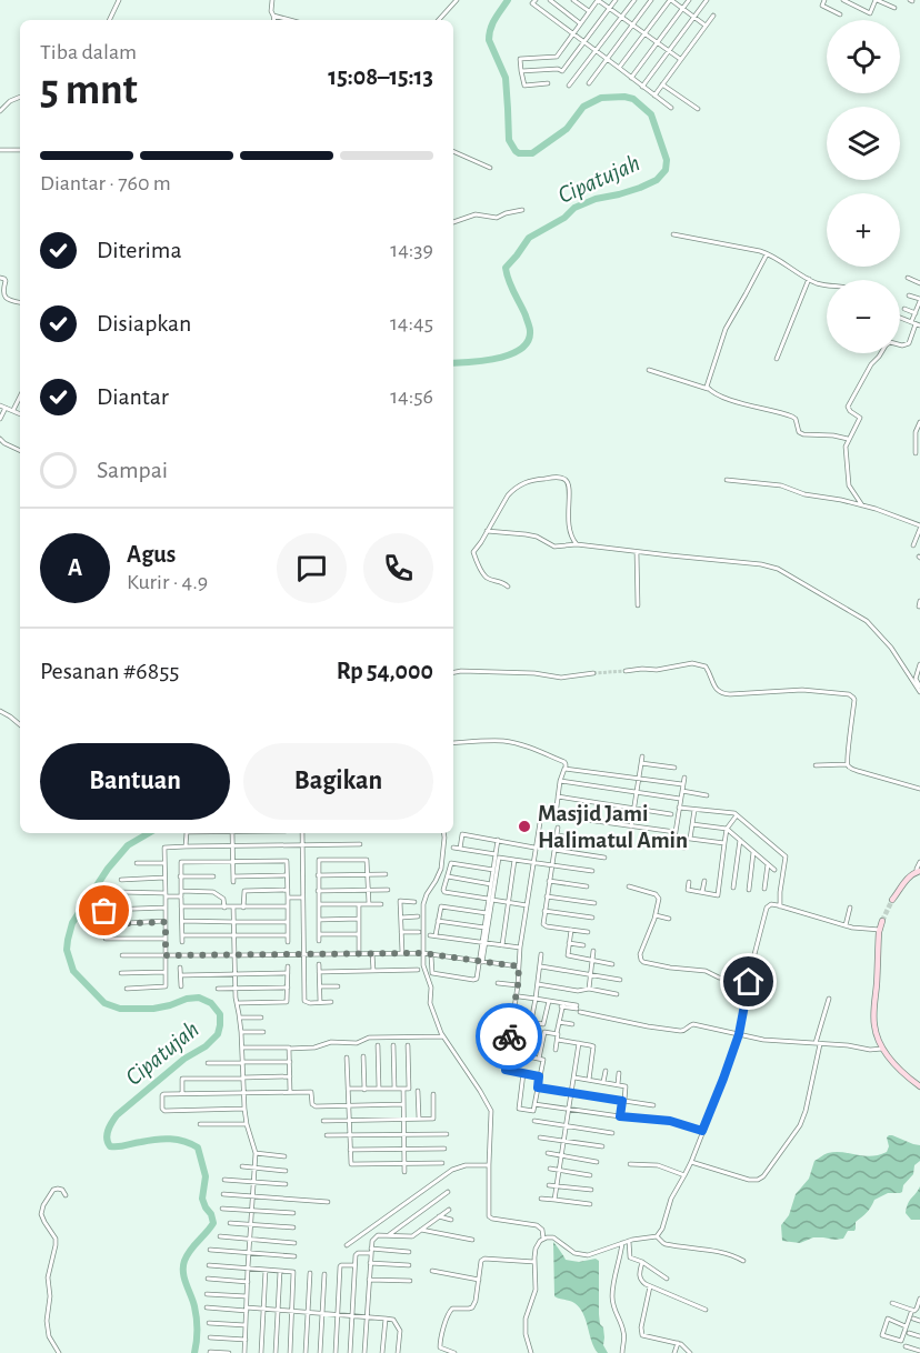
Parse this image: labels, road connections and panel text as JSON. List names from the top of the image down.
{
  "water": ["Cipatujah"],
  "places": ["Masjid Jami Halimatul Amin"],
  "page": {
    "map_buttons": ["+", "−"],
    "heading": ["5 mnt", "Tiba dalam", "15:08–15:13"],
    "panel": [
      "Agus",
      "Kurir · 4.9",
      "Pesanan #6855",
      "Rp 54,000"
    ],
    "bar": "Diantar · 760 m",
    "list": [
      ["Diterima", "14:39"],
      ["Disiapkan", "14:45"],
      ["Diantar", "14:56"],
      "Sampai"
    ],
    "round": "A",
    "buttons": ["Bantuan", "Bagikan"]
  }
}
